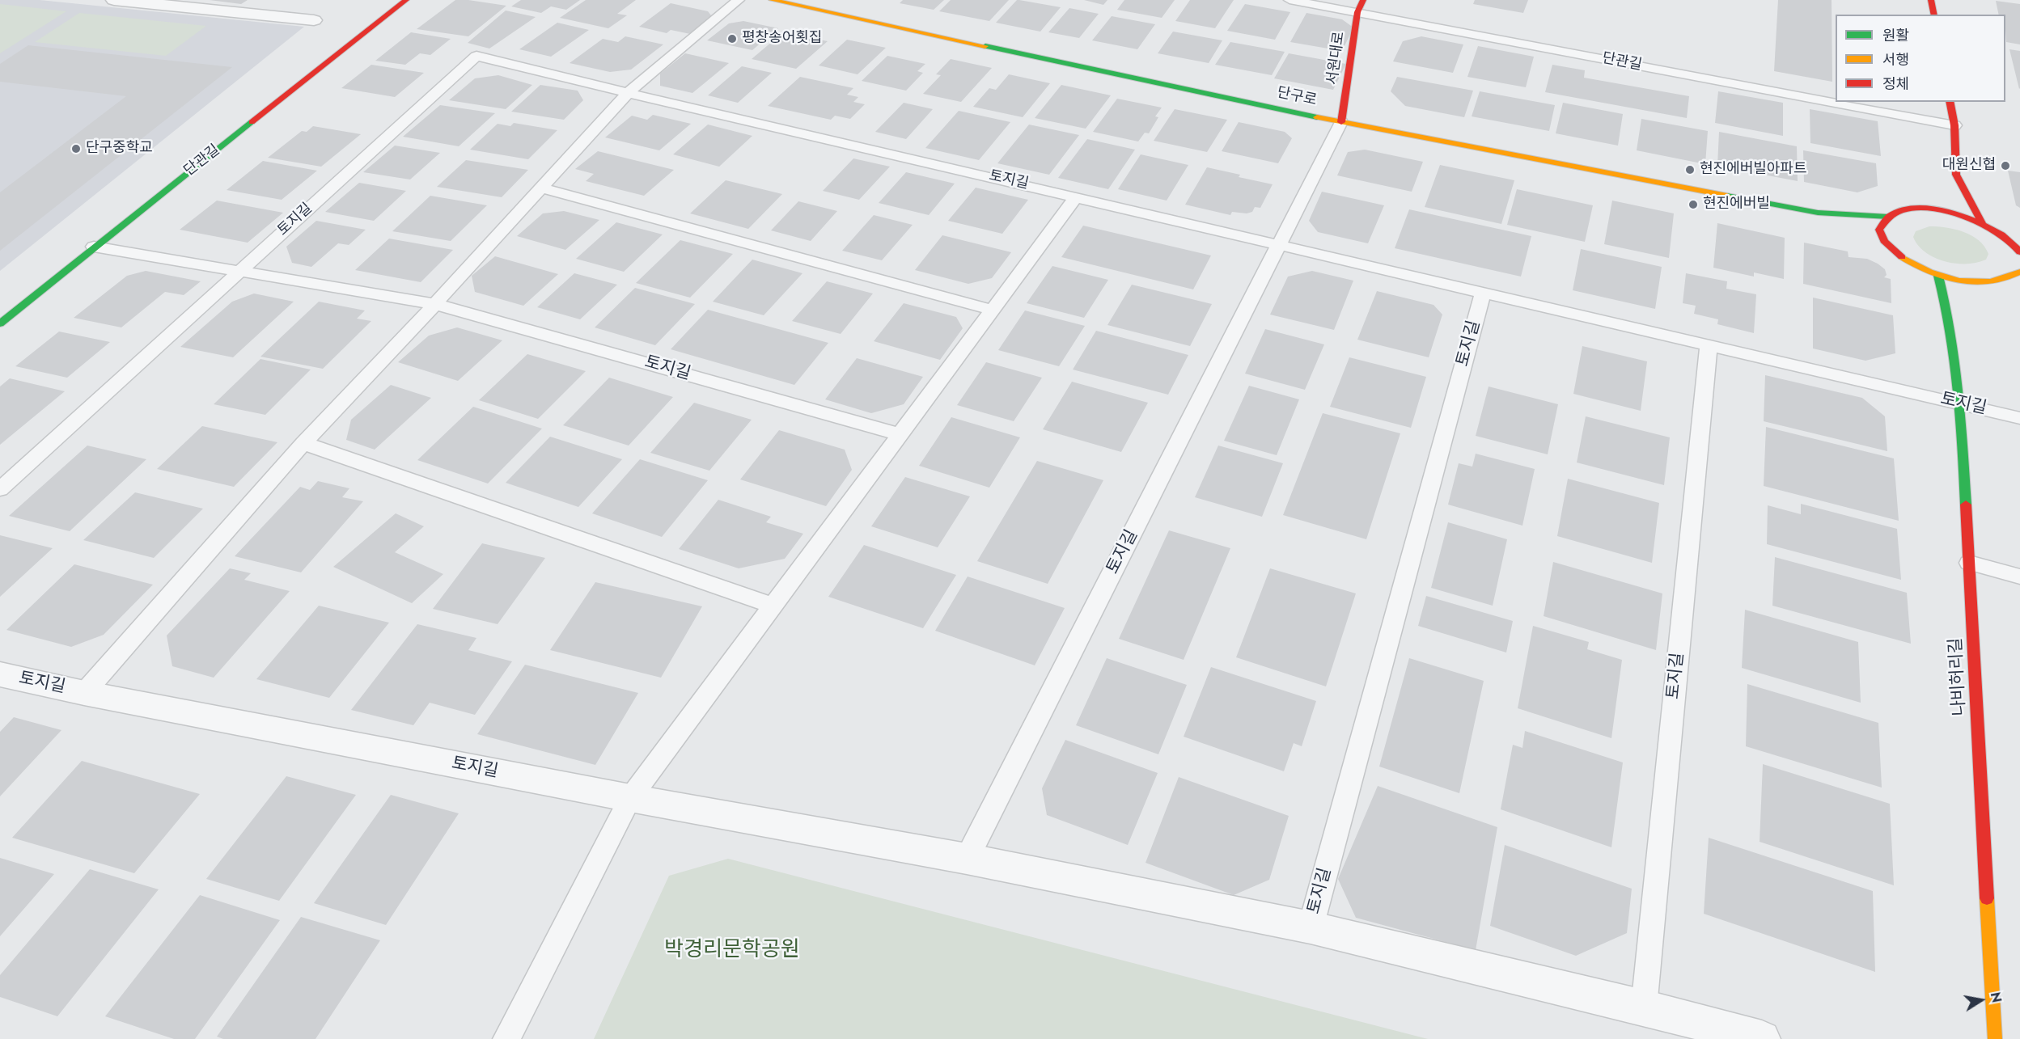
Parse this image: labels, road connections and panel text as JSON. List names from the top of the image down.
{
  "streets": {
    "street": [
      "서원대로",
      "단관길",
      "단구로",
      "토지길",
      "나비허리길"
    ]
  },
  "crossings": [
    ["서원대로", "단관길"],
    ["서원대로", "단구로"],
    ["토지길", "나비허리길"]
  ],
  "parks": ["박경리문학공원"],
  "places": [
    "평창송어횟집",
    "단구중학교",
    "대원신협",
    "현진에버빌아파트",
    "현진에버빌"
  ],
  "legend": ["원활", "서행", "정체"],
  "north": "right"
}
